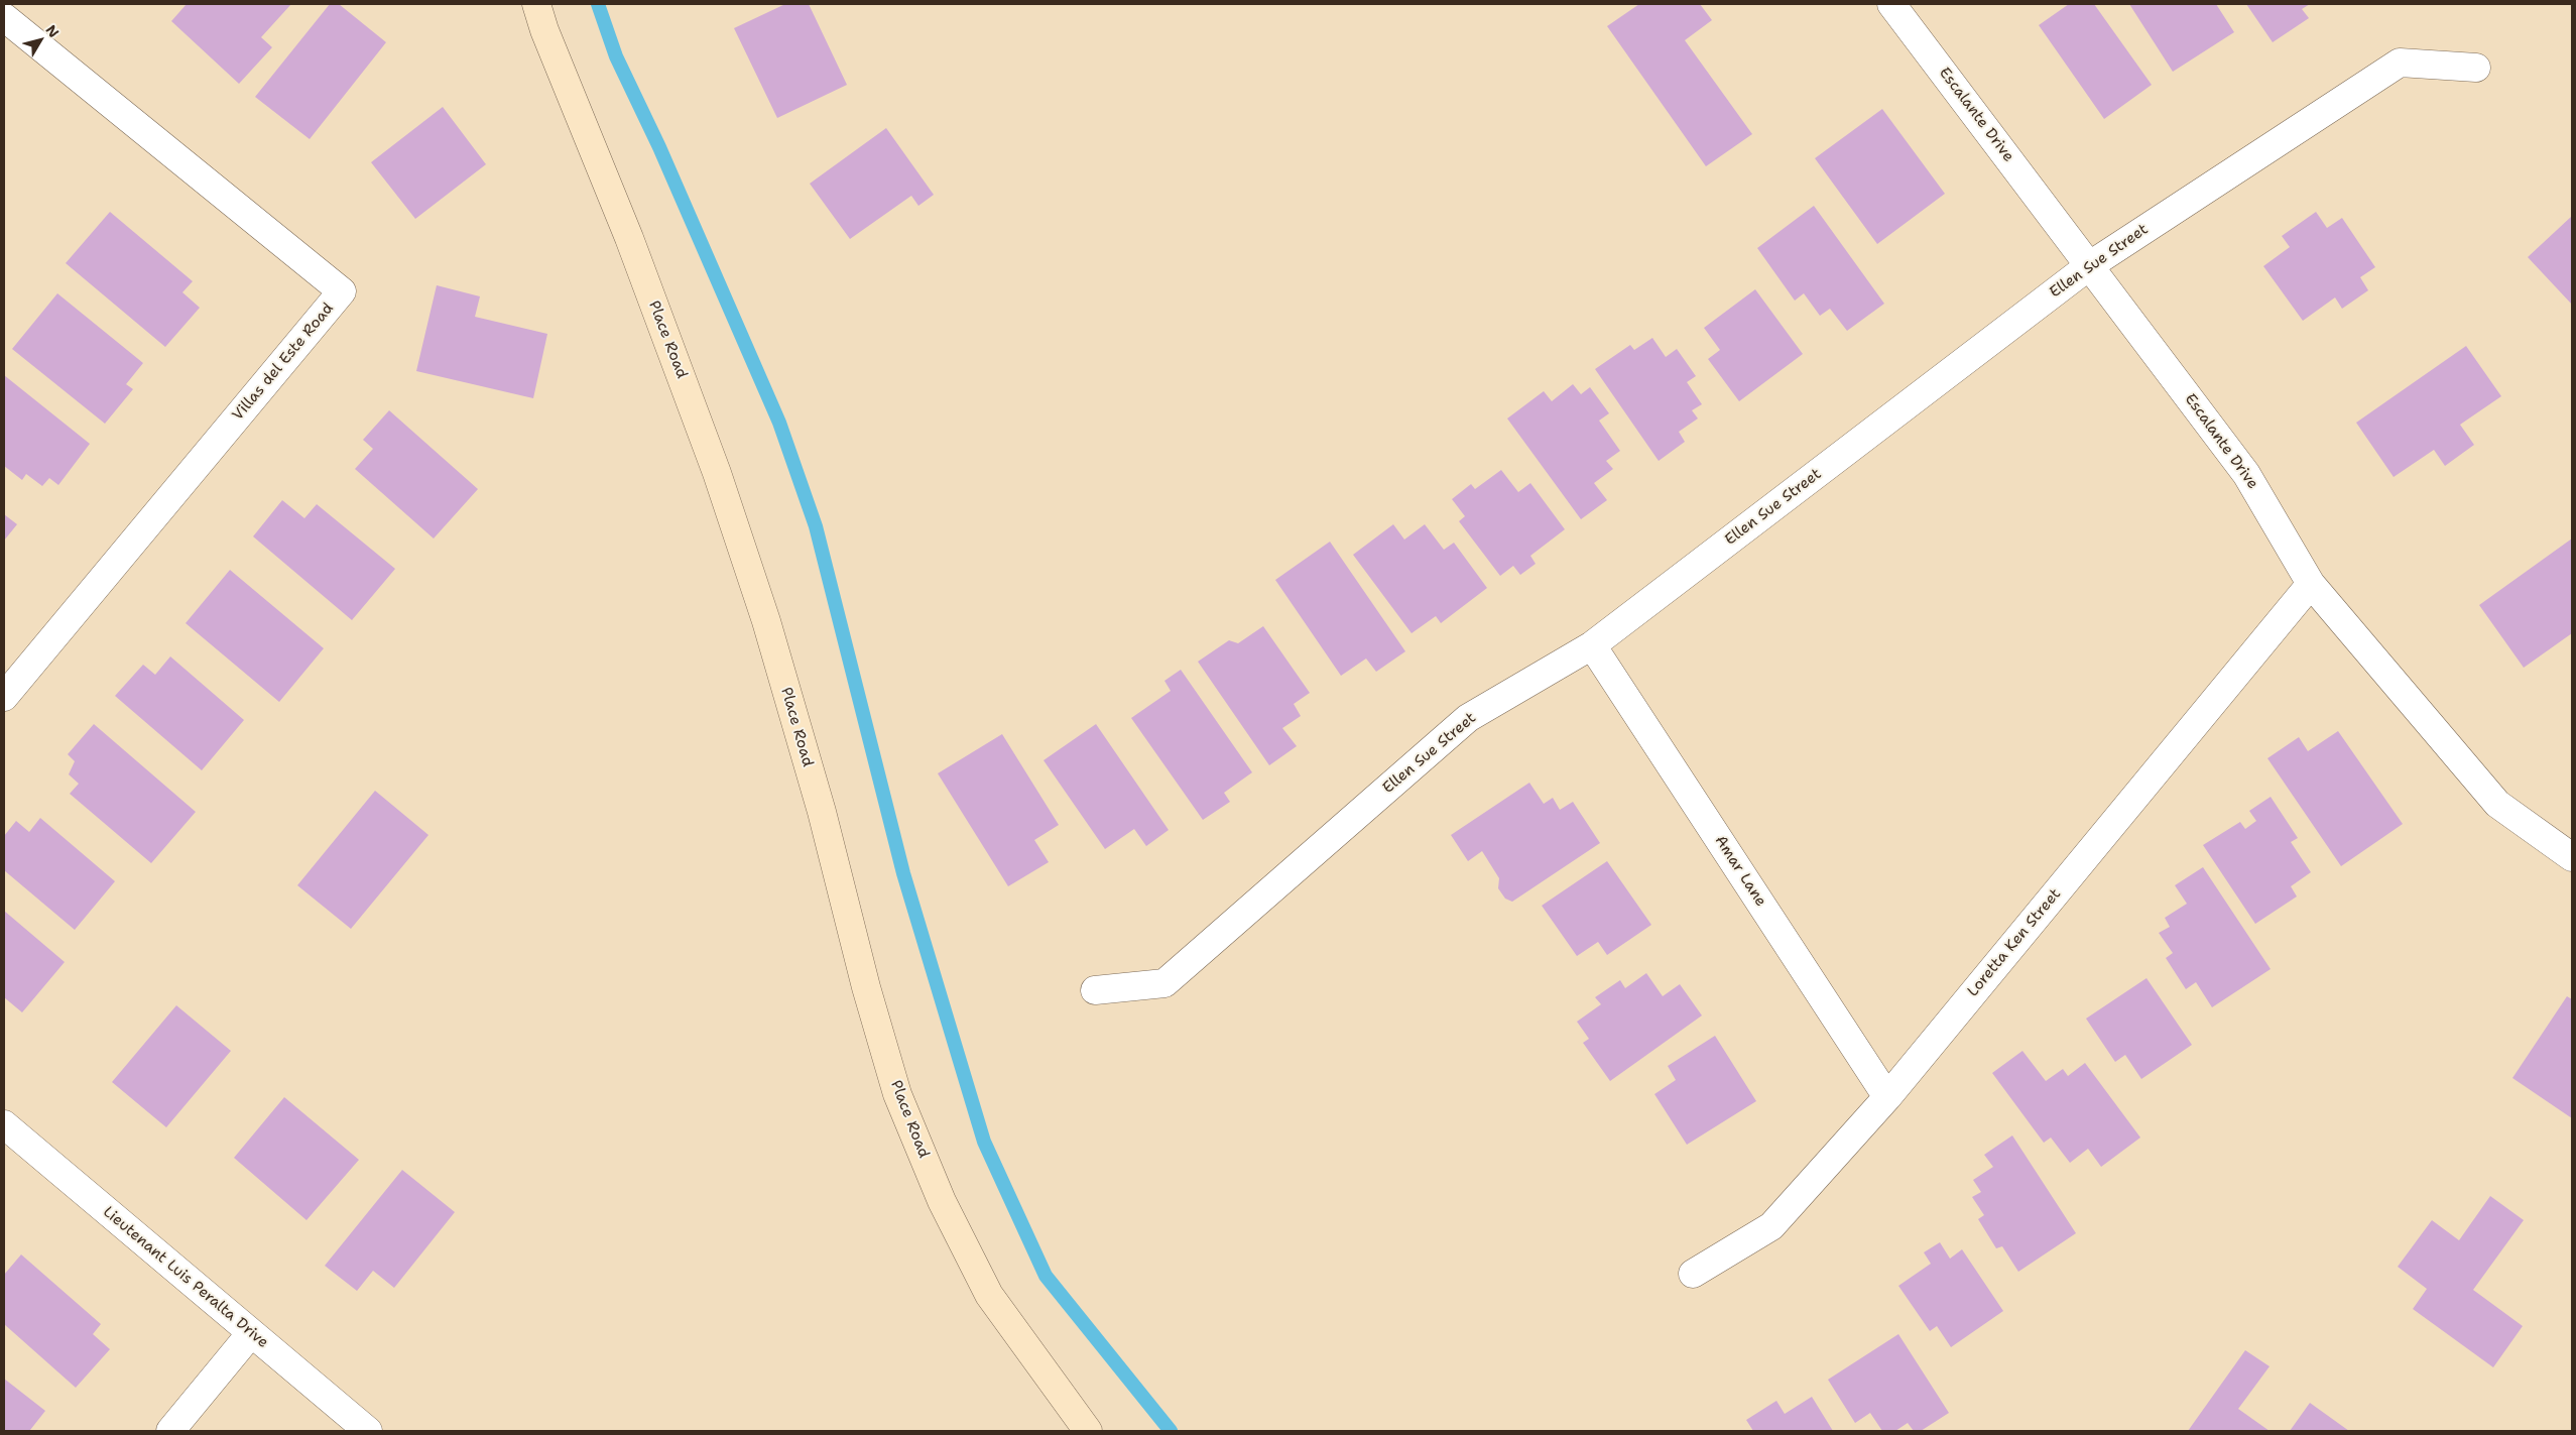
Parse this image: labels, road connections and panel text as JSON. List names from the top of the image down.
{
  "streets": {
    "street": [
      "Escalante Drive",
      "Ellen Sue Street",
      "Place Road",
      "Villas del Este Road",
      "Amar Lane",
      "Loretta Ken Street",
      "Lieutenant Luis Peralta Drive"
    ]
  },
  "crossings": [
    ["Escalante Drive", "Ellen Sue Street"],
    ["Escalante Drive", "Loretta Ken Street"],
    ["Ellen Sue Street", "Amar Lane"],
    ["Amar Lane", "Loretta Ken Street"]
  ],
  "north": "top right"
}
